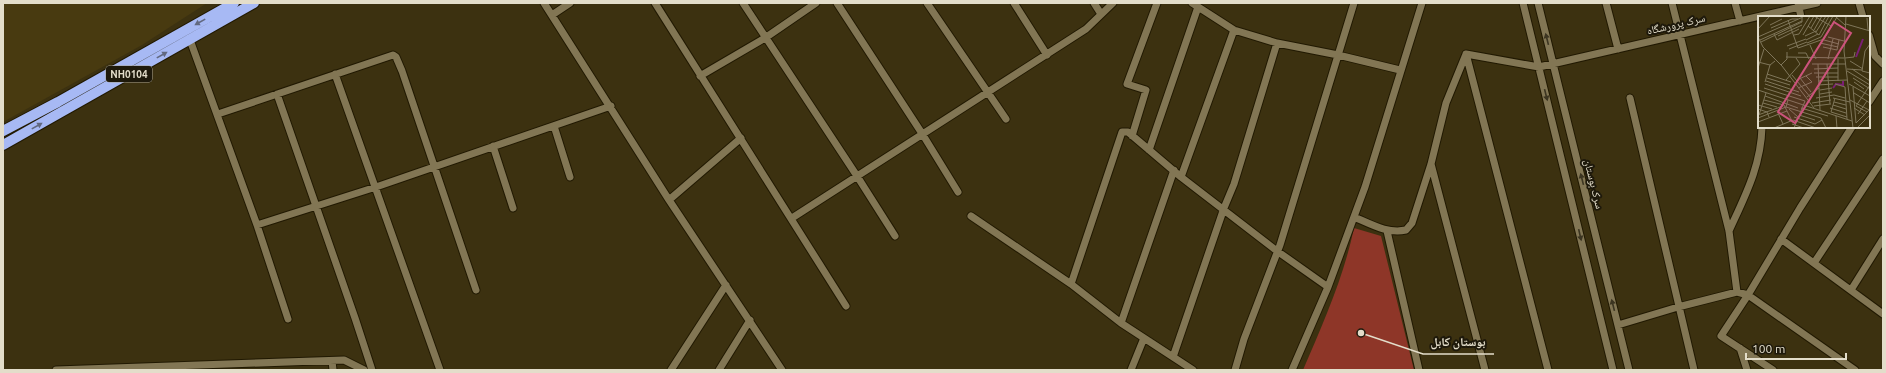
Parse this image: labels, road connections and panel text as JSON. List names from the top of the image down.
{
  "streets": {
    "highway": ["NH0104"],
    "street": ["سرک پرورشگاه", "سرک بوستان"]
  },
  "crossings": [
    ["سرک پرورشگاه", "سرک بوستان"]
  ],
  "places": ["بوستان کابل"],
  "scale_bar": "100 m"
}
